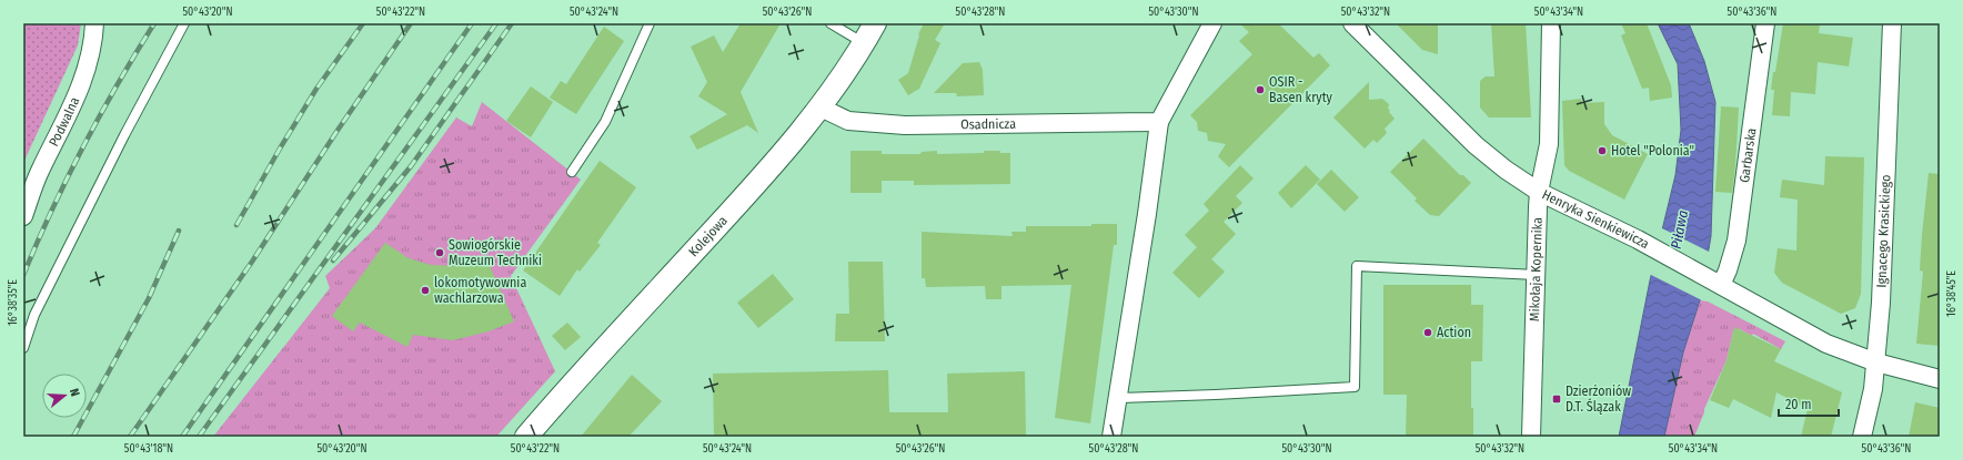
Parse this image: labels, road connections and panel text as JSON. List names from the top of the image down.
{
  "streets": {
    "street": [
      "Podwalna",
      "Osadnicza",
      "Garbarska",
      "Henryka Sienkiewicza",
      "Ignacego Krasickiego",
      "Kolejowa",
      "Mikołaja Kopernika"
    ]
  },
  "crossings": [
    ["Osadnicza", "Kolejowa"],
    ["Garbarska", "Henryka Sienkiewicza"],
    ["Henryka Sienkiewicza", "Ignacego Krasickiego"],
    ["Henryka Sienkiewicza", "Mikołaja Kopernika"]
  ],
  "water": ["Piława"],
  "places": {
    "other": [
      "OSIR - Basen kryty",
      "Hotel \"Polonia\"",
      "Sowiogórskie Muzeum Techniki",
      "lokomotywownia wachlarzowa",
      "Action"
    ],
    "transit": ["Dzierżoniów D.T. Ślązak"]
  },
  "scale_bar": "20 m",
  "north": "right",
  "coordinates": [
    "50°43'20\"N",
    "50°43'22\"N",
    "50°43'24\"N",
    "50°43'26\"N",
    "50°43'28\"N",
    "50°43'30\"N",
    "50°43'32\"N",
    "50°43'34\"N",
    "50°43'36\"N",
    "16°38'45\"E",
    "16°38'35\"E",
    "50°43'18\"N"
  ]
}
